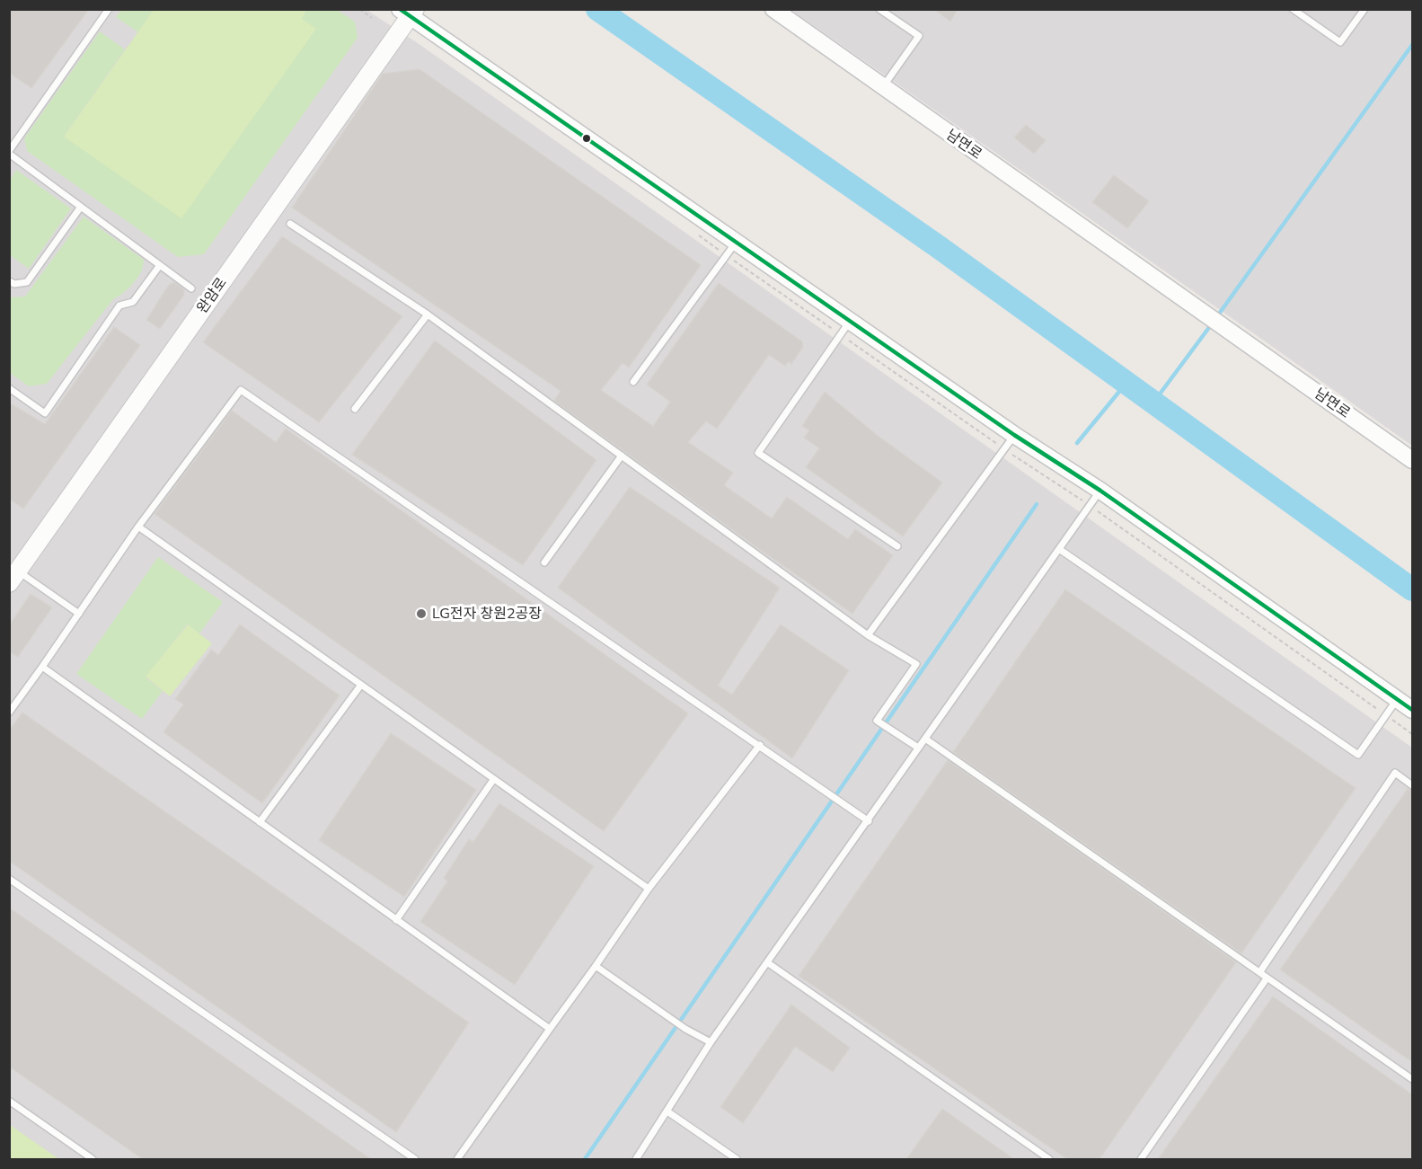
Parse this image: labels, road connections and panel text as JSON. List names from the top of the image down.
{
  "streets": {
    "main road": ["완암로"],
    "street": ["남면로"]
  },
  "places": ["LG전자 창원2공장"]
}
